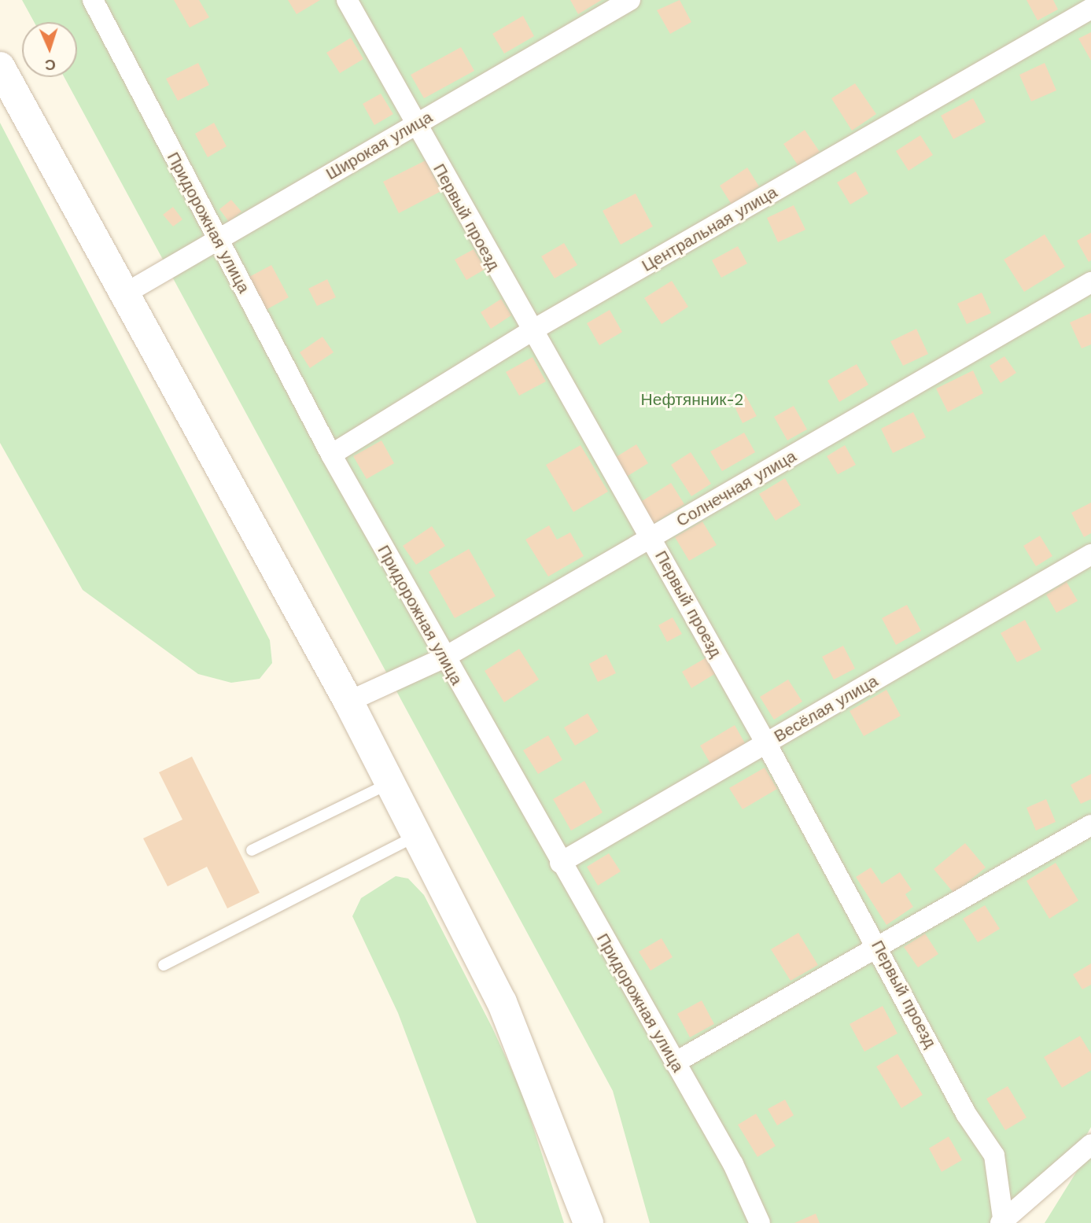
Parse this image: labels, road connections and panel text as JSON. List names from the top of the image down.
{
  "streets": {
    "street": [
      "Широкая улица",
      "Первый проезд",
      "Придорожная улица",
      "Центральная улица",
      "Солнечная улица",
      "Весёлая улица"
    ]
  },
  "crossings": [
    ["Широкая улица", "Первый проезд"],
    ["Широкая улица", "Придорожная улица"],
    ["Первый проезд", "Центральная улица"],
    ["Первый проезд", "Солнечная улица"],
    ["Первый проезд", "Весёлая улица"],
    ["Придорожная улица", "Центральная улица"],
    ["Придорожная улица", "Солнечная улица"],
    ["Придорожная улица", "Весёлая улица"]
  ],
  "parks": ["Нефтянник-2"],
  "north": "bottom"
}
